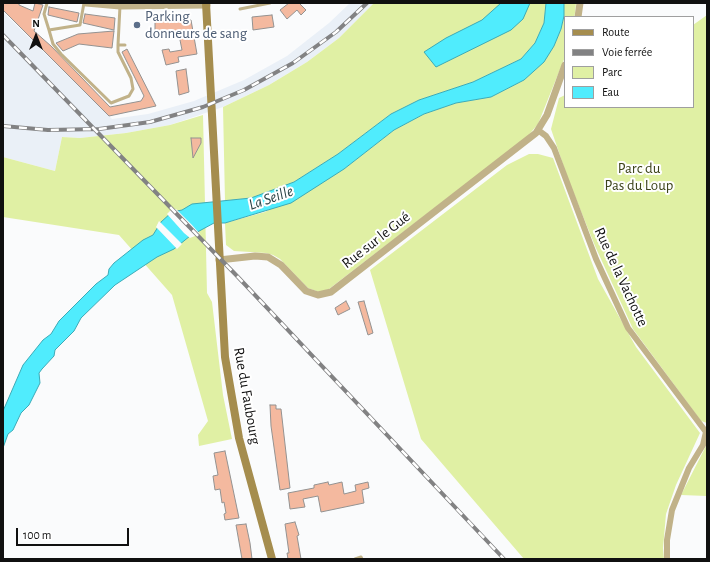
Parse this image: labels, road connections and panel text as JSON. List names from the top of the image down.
{
  "streets": {
    "main road": ["Rue du Faubourg"],
    "street": ["Rue sur le Gué", "Rue de la Vachotte"]
  },
  "crossings": [
    ["Rue sur le Gué", "Rue de la Vachotte"],
    ["Rue sur le Gué", "Rue du Faubourg"]
  ],
  "water": ["La Seille"],
  "parks": ["Parc du Pas du Loup"],
  "places": ["Parking donneurs de sang"],
  "legend": [
    "Route",
    "Voie ferrée",
    "Parc",
    "Eau"
  ],
  "scale_bar": "100 m",
  "north": "top"
}
